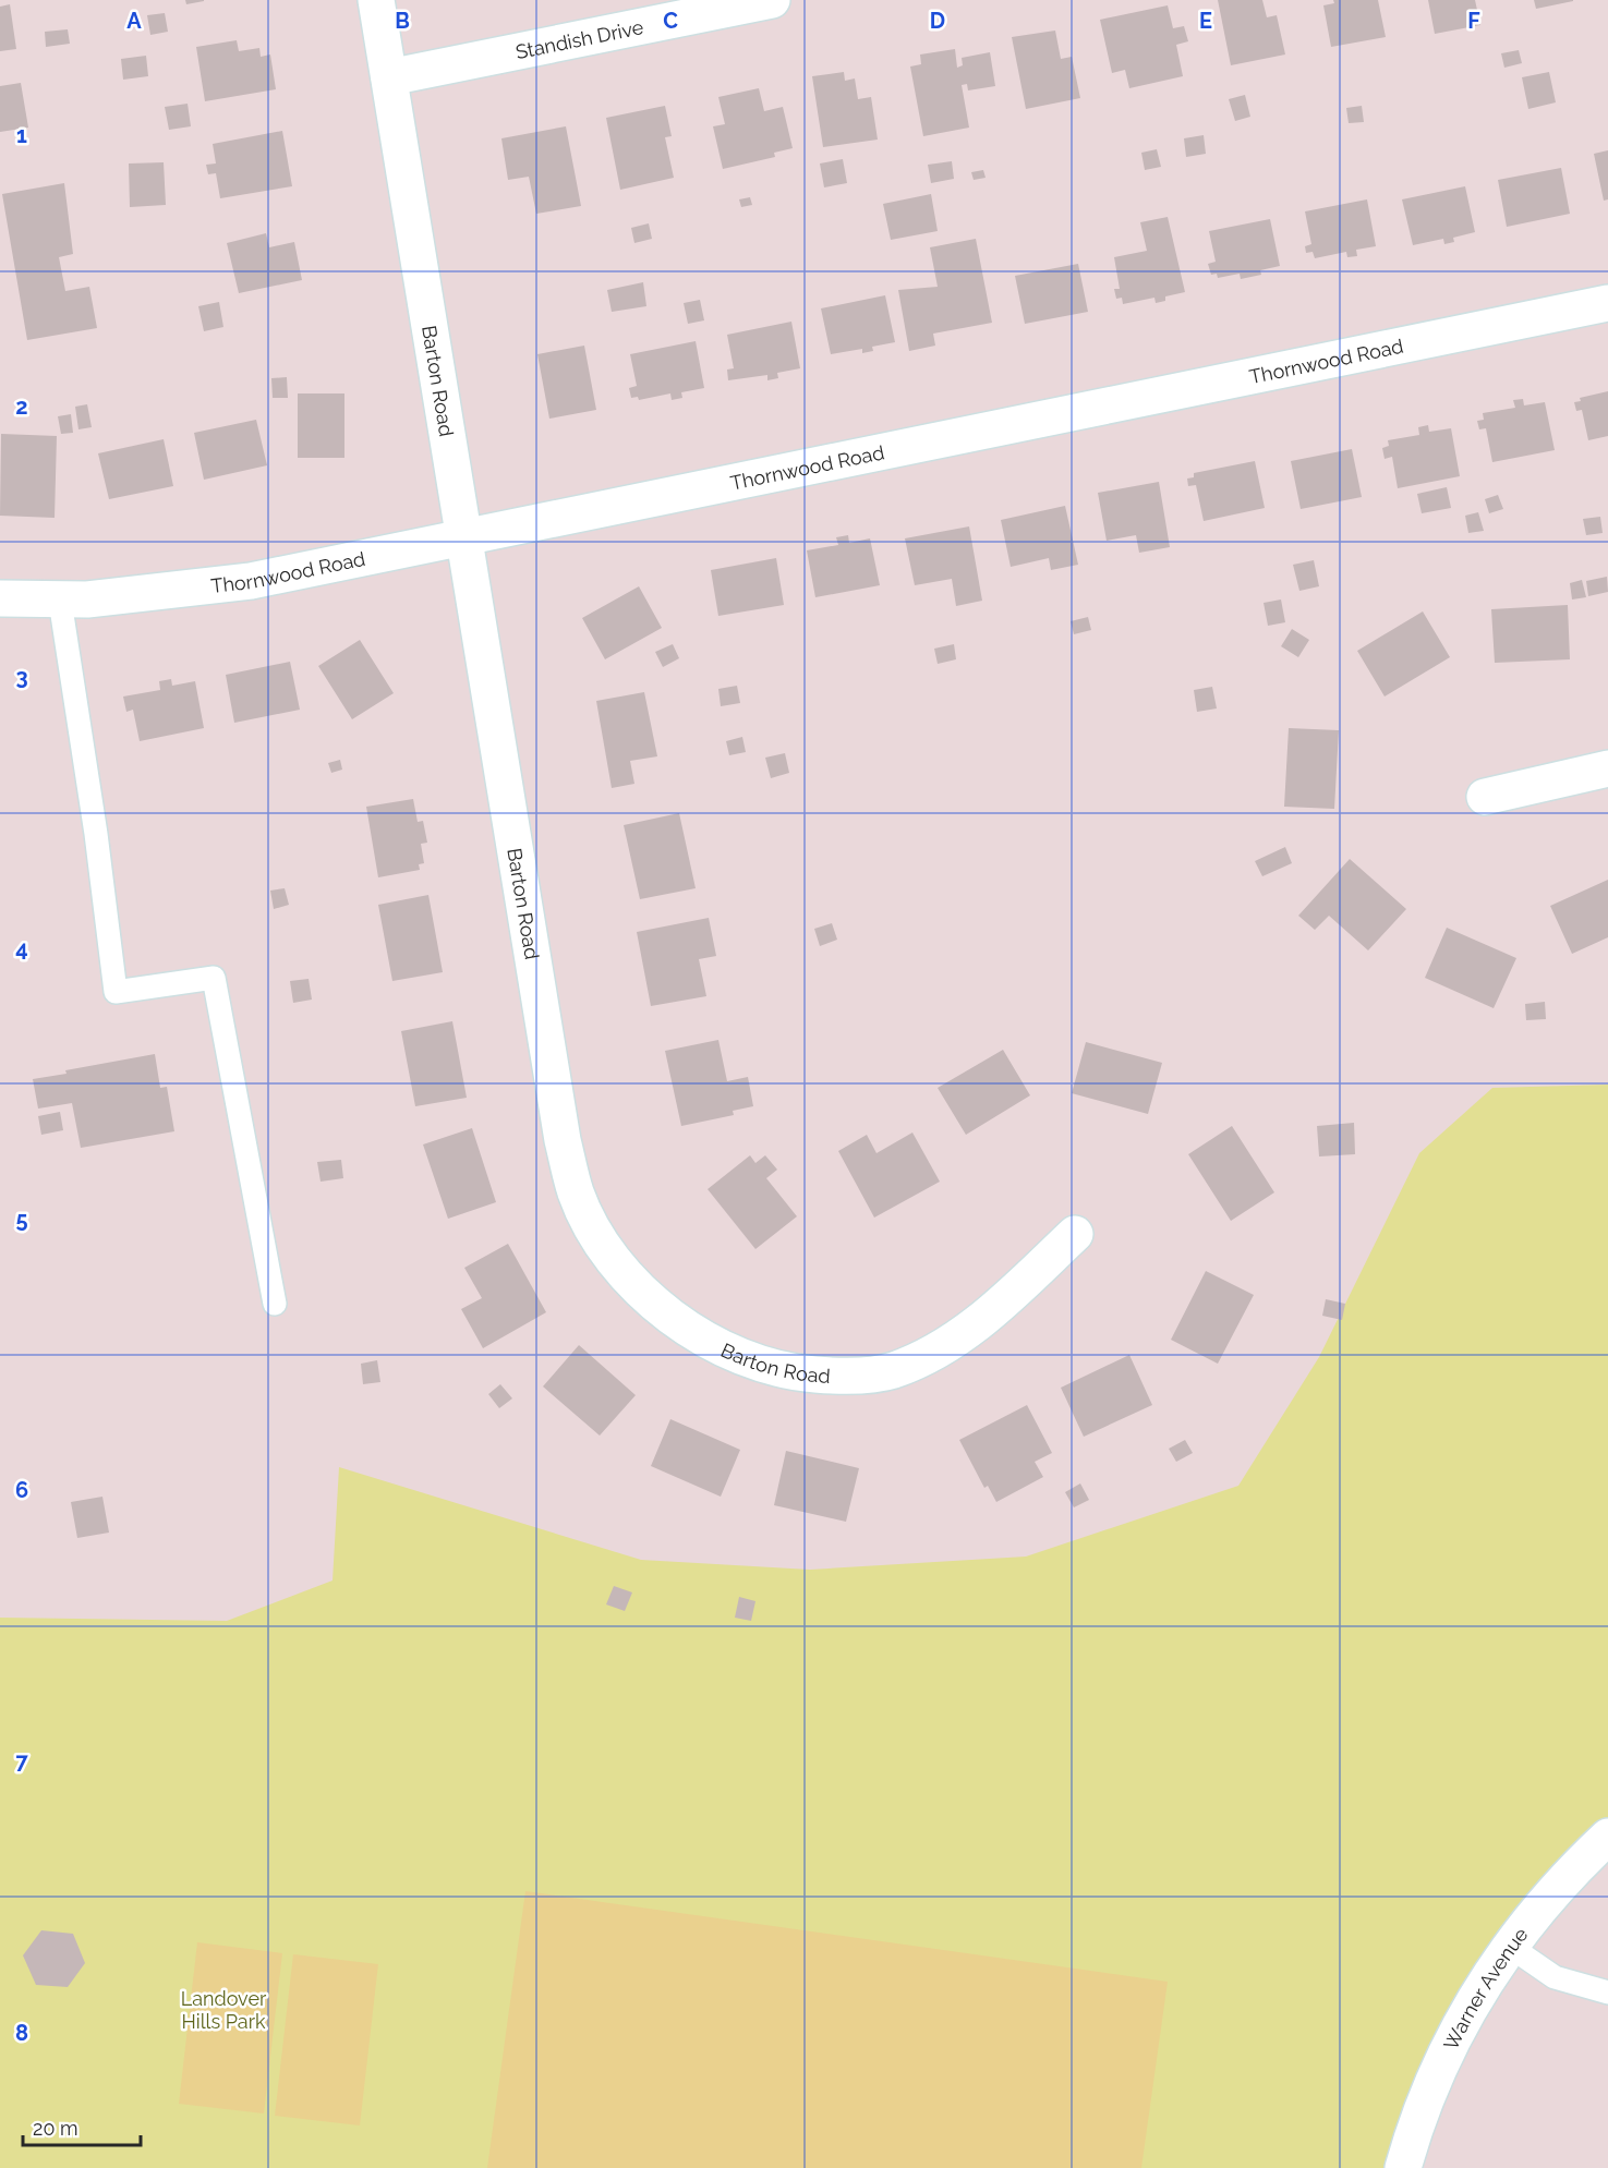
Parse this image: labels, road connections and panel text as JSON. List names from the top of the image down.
{
  "streets": {
    "street": [
      "Standish Drive",
      "Thornwood Road",
      "Barton Road",
      "Warner Avenue"
    ]
  },
  "crossings": [
    ["Standish Drive", "Barton Road"],
    ["Thornwood Road", "Barton Road"]
  ],
  "parks": ["Landover Hills Park"],
  "scale_bar": "20 m",
  "grid": {
    "columns": [
      "A",
      "B",
      "C",
      "D",
      "E",
      "F"
    ],
    "rows": [
      "1",
      "2",
      "3",
      "4",
      "5",
      "6",
      "7",
      "8"
    ]
  }
}
